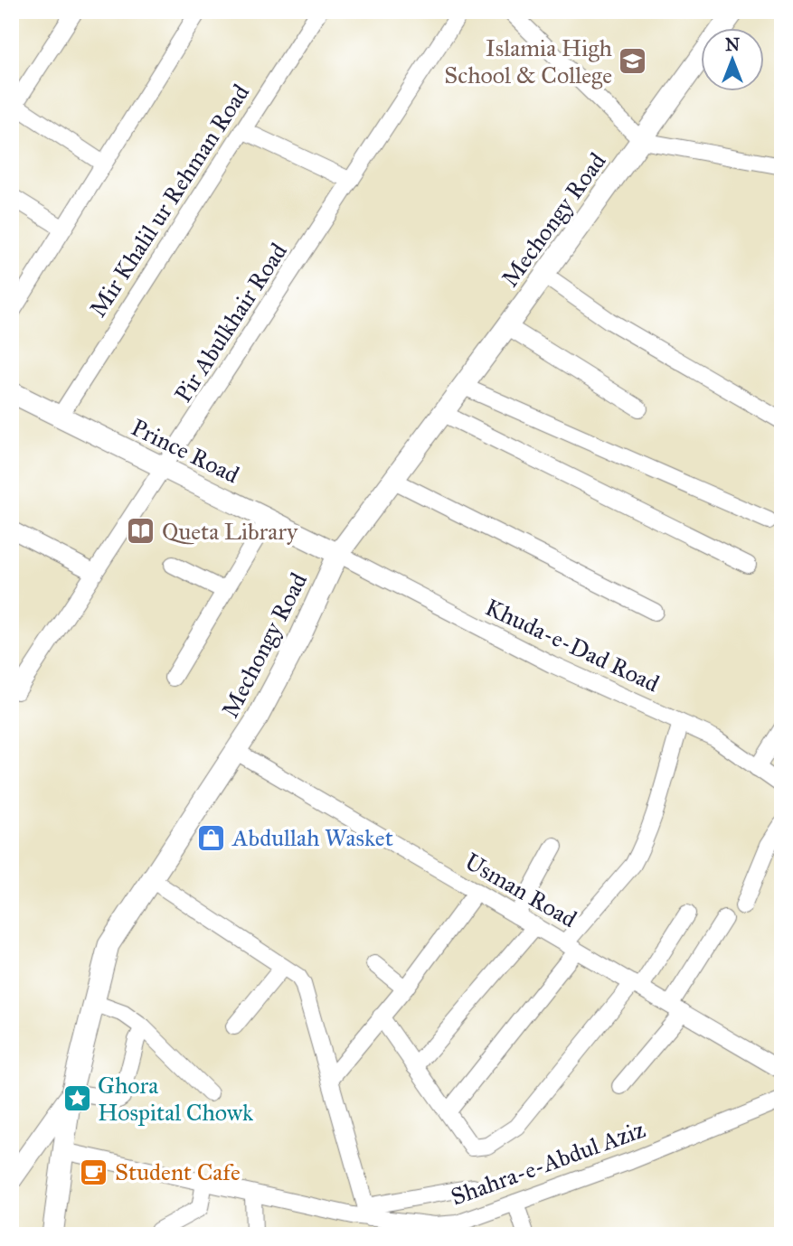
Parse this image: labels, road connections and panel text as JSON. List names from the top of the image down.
{
  "streets": {
    "street": [
      "Mir Khalil ur Rehman Road",
      "Mechongy Road",
      "Pir Abulkhair Road",
      "Prince Road",
      "Khuda-e-Dad Road",
      "Usman Road",
      "Shahra-e-Abdul Aziz"
    ]
  },
  "crossings": [
    ["Mir Khalil ur Rehman Road", "Prince Road"],
    ["Mechongy Road", "Prince Road"],
    ["Mechongy Road", "Khuda-e-Dad Road"],
    ["Mechongy Road", "Usman Road"],
    ["Mechongy Road", "Shahra-e-Abdul Aziz"],
    ["Pir Abulkhair Road", "Prince Road"],
    ["Prince Road", "Khuda-e-Dad Road"]
  ],
  "places": {
    "school or university": ["Islamia High School & College"],
    "library": ["Queta Library"],
    "shop": ["Abdullah Wasket"],
    "place": ["Ghora Hospital Chowk"],
    "cafe": ["Student Cafe"]
  },
  "north": "top"
}
